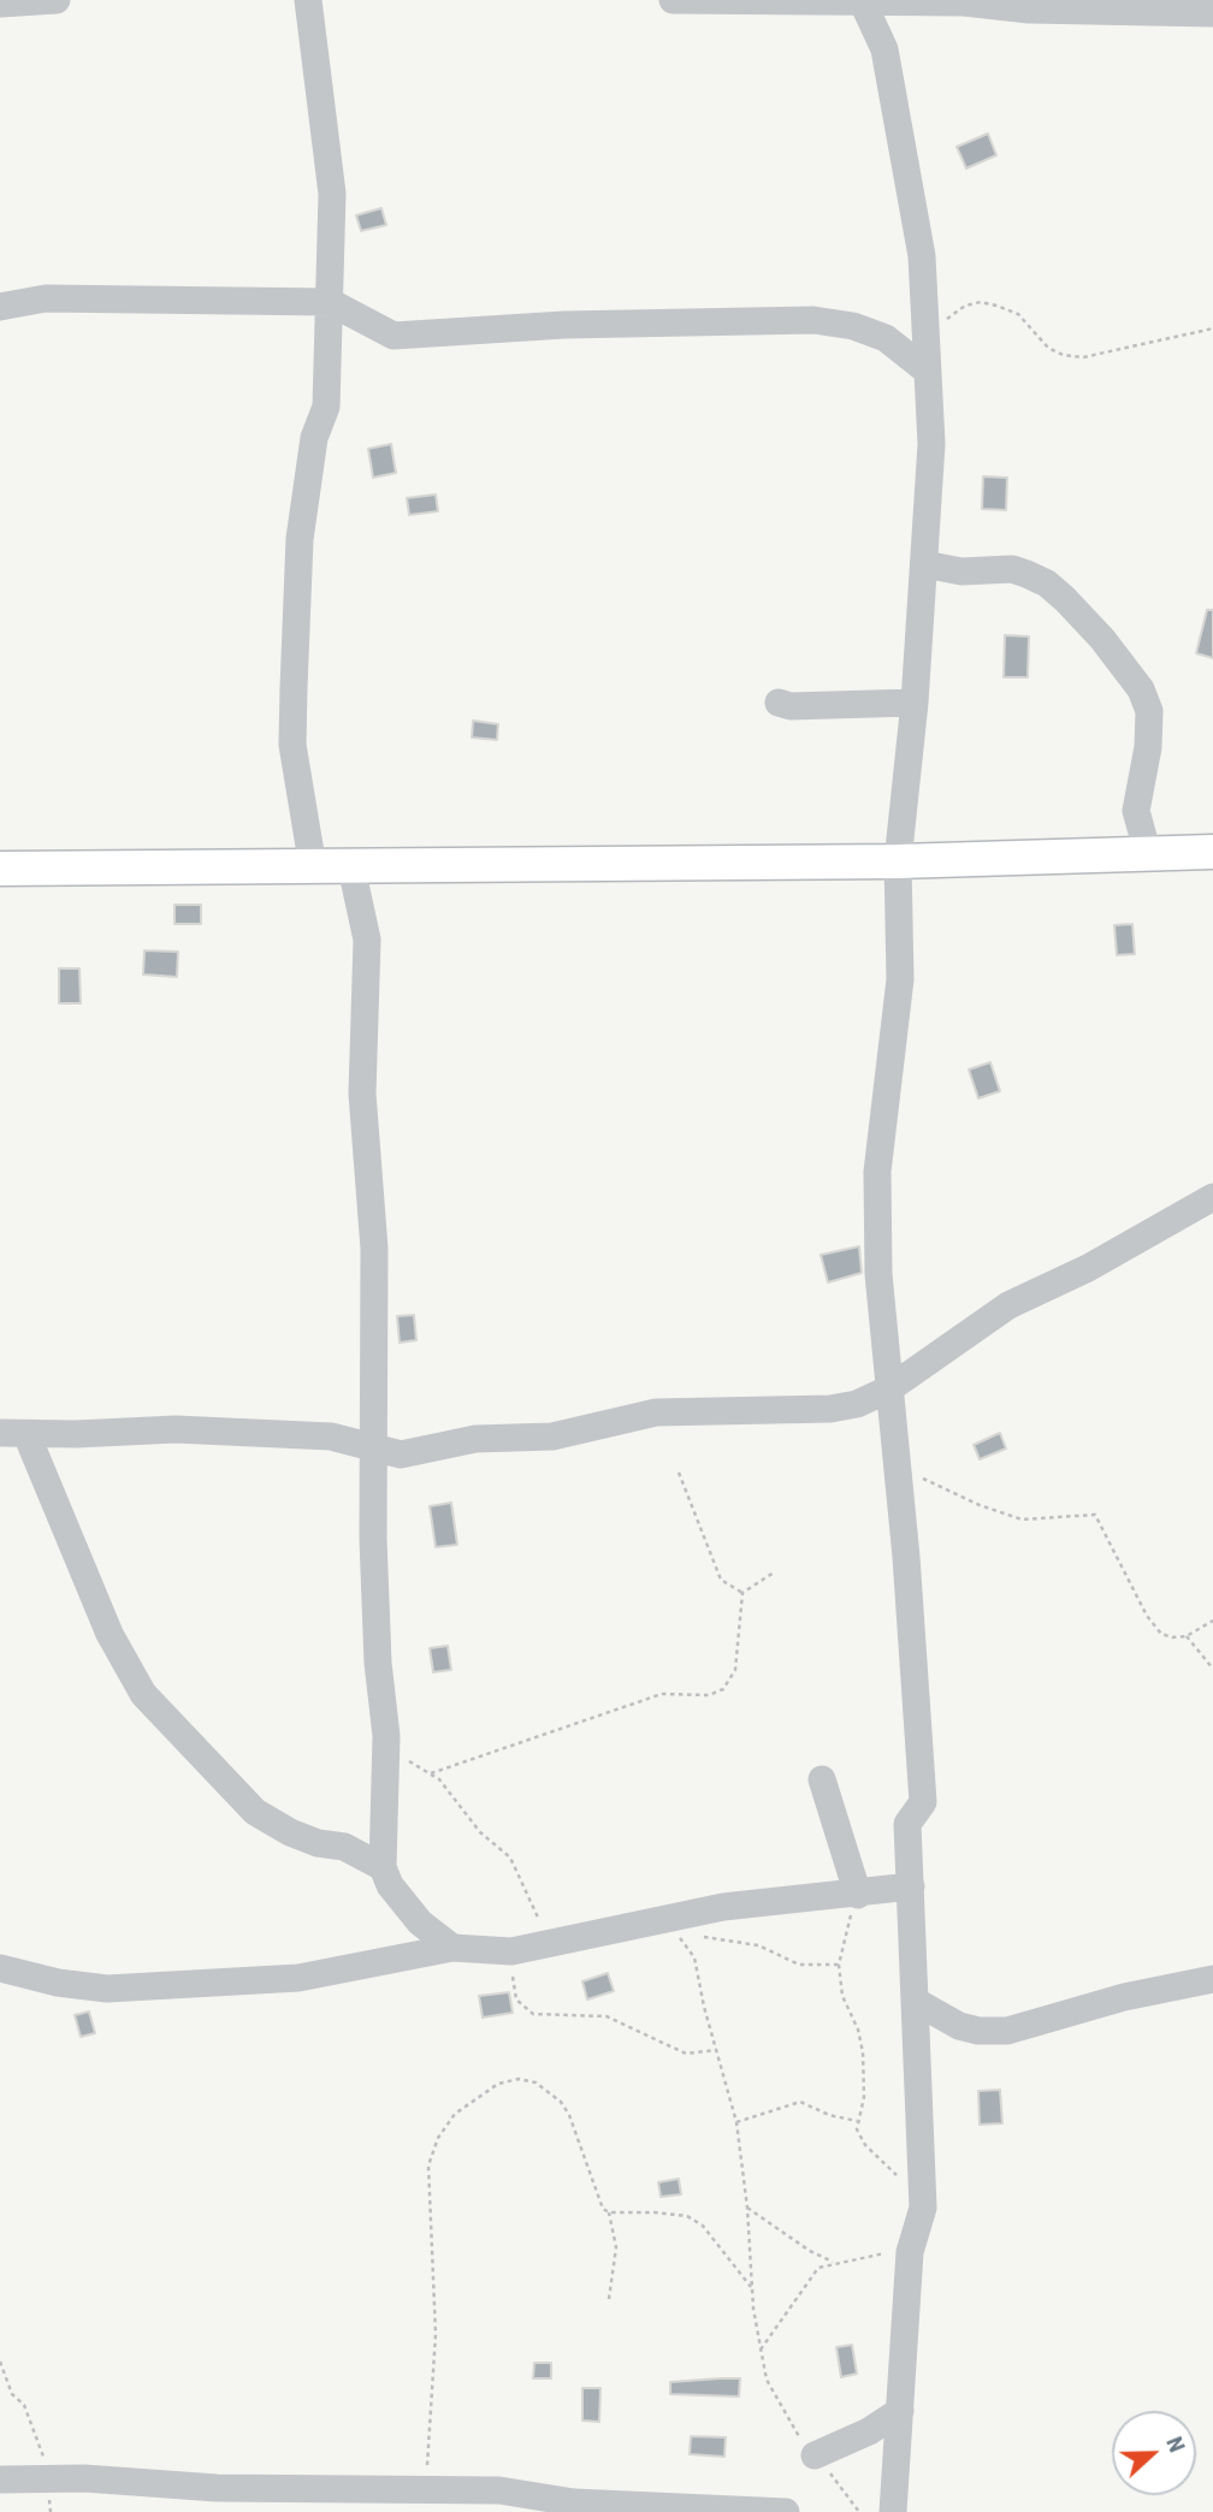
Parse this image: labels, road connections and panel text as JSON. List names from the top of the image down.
{
  "north": "right"
}
